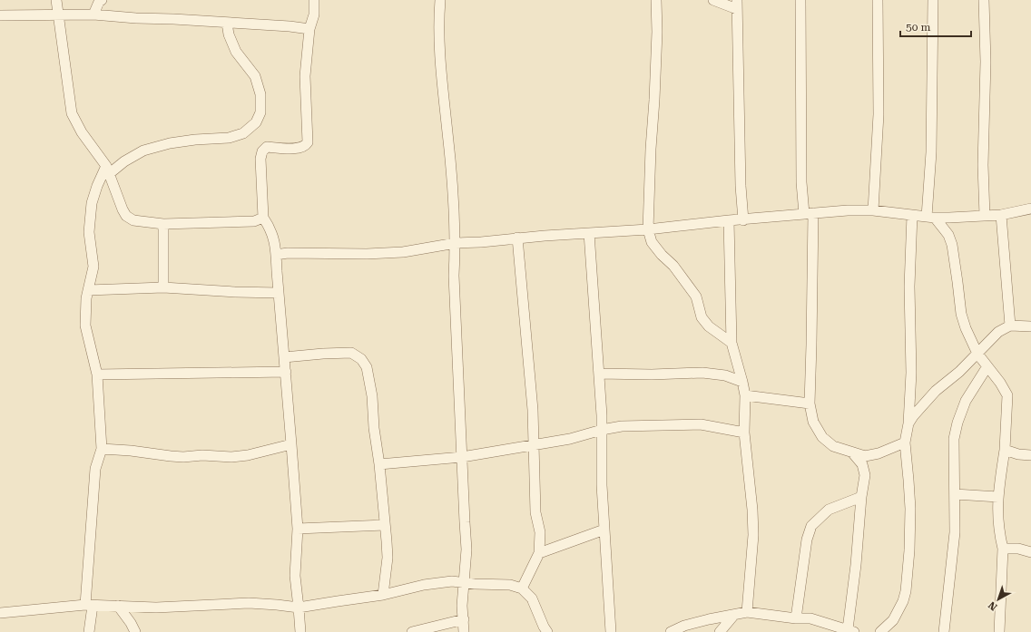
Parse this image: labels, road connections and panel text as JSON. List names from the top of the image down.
{
  "scale_bar": "50 m",
  "north": "bottom left"
}
